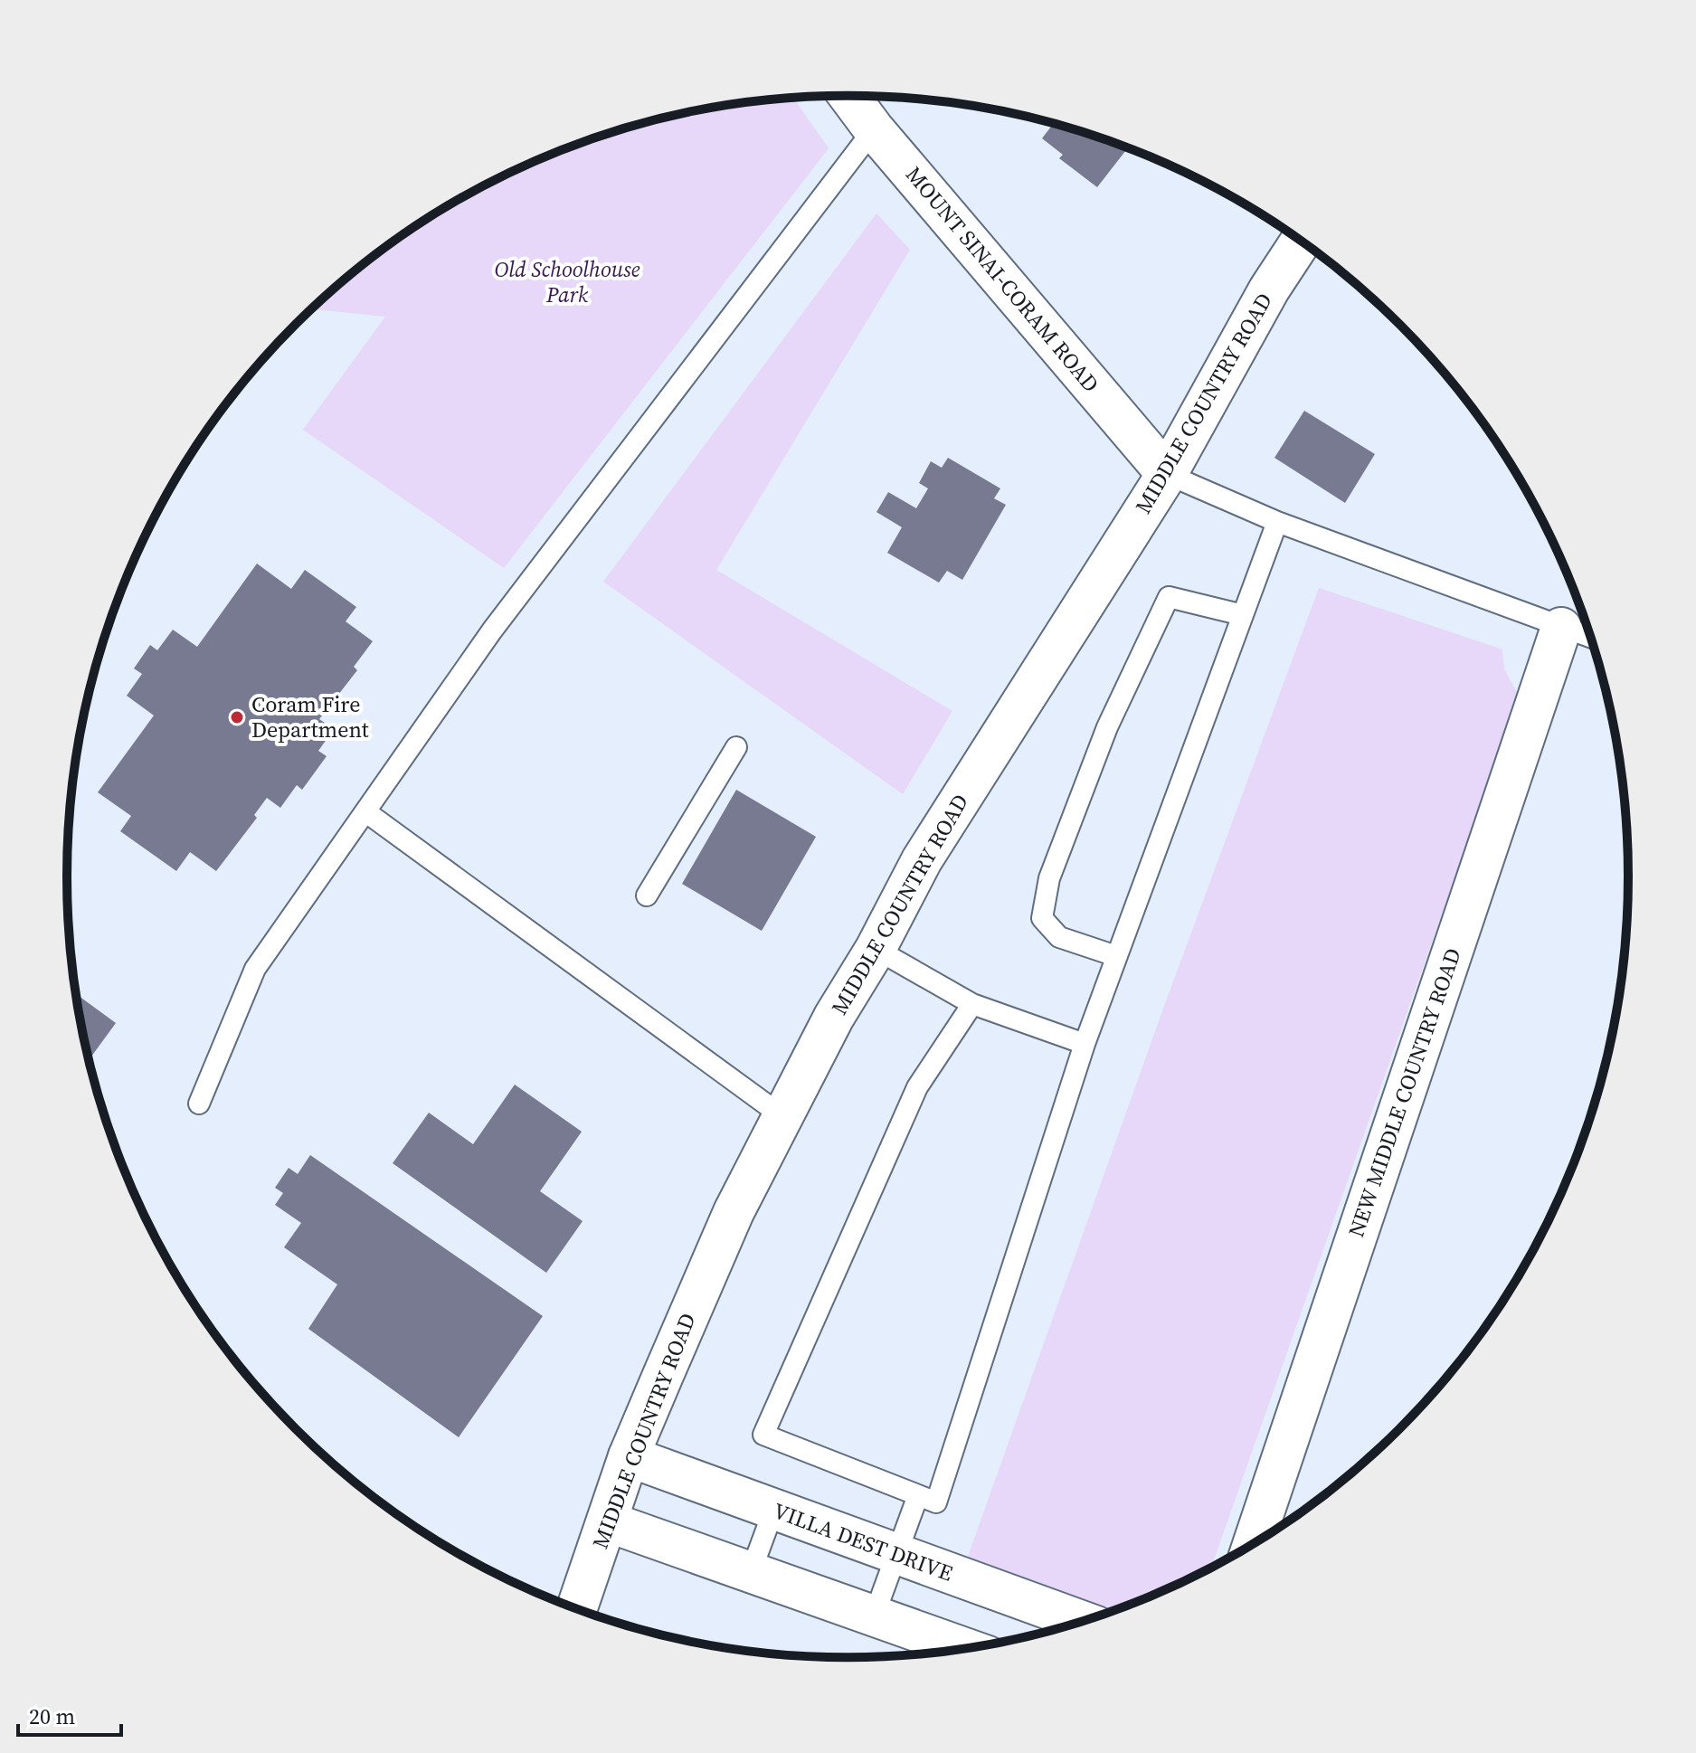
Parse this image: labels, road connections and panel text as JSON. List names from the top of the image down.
{
  "streets": {
    "main road": [
      "MOUNT SINAI-CORAM ROAD",
      "MIDDLE COUNTRY ROAD",
      "NEW MIDDLE COUNTRY ROAD",
      "VILLA DEST DRIVE"
    ]
  },
  "crossings": [
    ["MOUNT SINAI-CORAM ROAD", "MIDDLE COUNTRY ROAD"],
    ["MIDDLE COUNTRY ROAD", "VILLA DEST DRIVE"]
  ],
  "parks": ["Old Schoolhouse Park"],
  "places": ["Coram Fire Department"],
  "scale_bar": "20 m"
}
